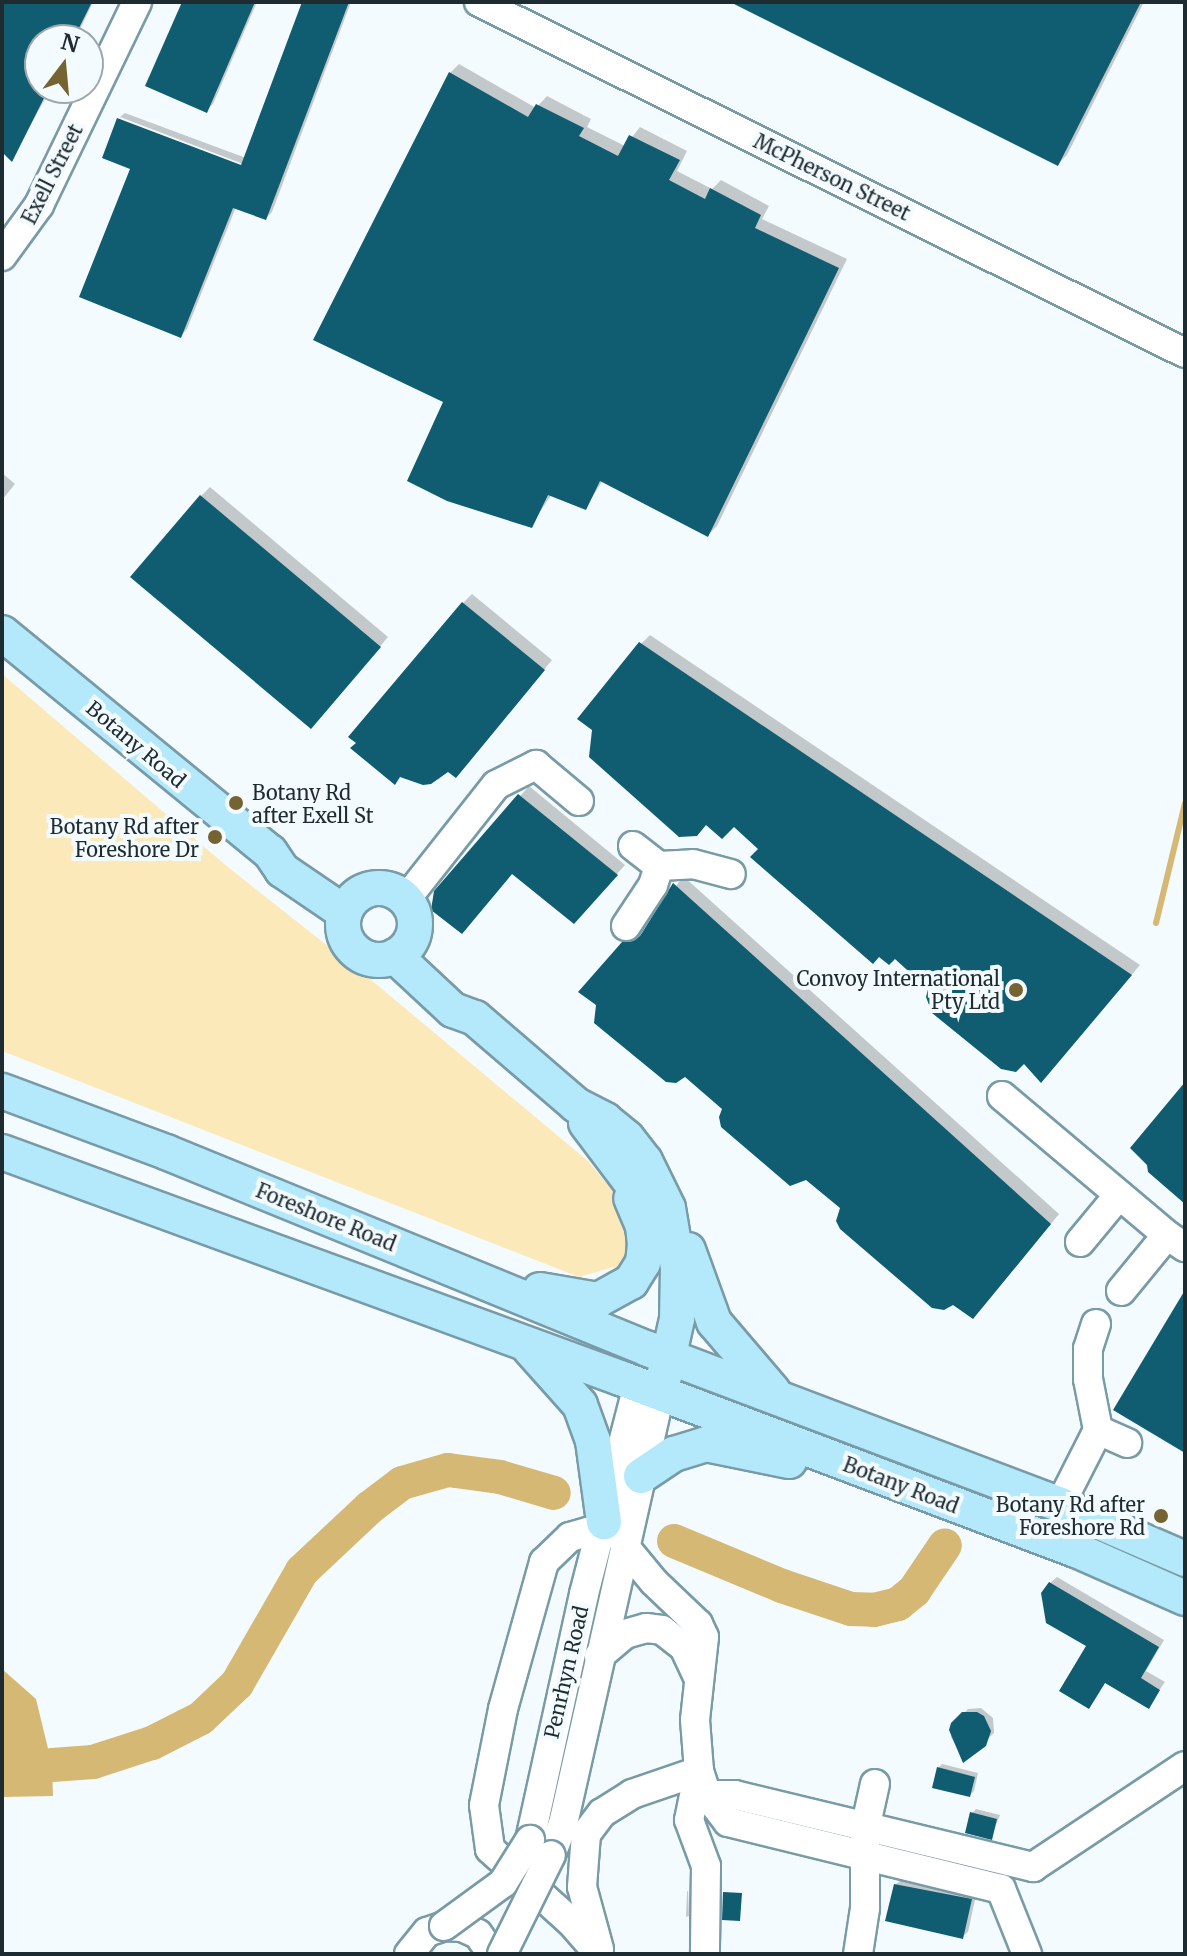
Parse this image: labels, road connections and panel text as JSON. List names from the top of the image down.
{
  "streets": {
    "main road": ["Botany Road", "Foreshore Road"],
    "street": ["Exell Street", "McPherson Street", "Penrhyn Road"]
  },
  "crossings": [
    ["Botany Road", "Foreshore Road"],
    ["Botany Road", "Penrhyn Road"]
  ],
  "places": [
    "Botany Rd after Exell St",
    "Botany Rd after Foreshore Dr",
    "Convoy International Pty Ltd",
    "Botany Rd after Foreshore Rd"
  ],
  "north": "top"
}
